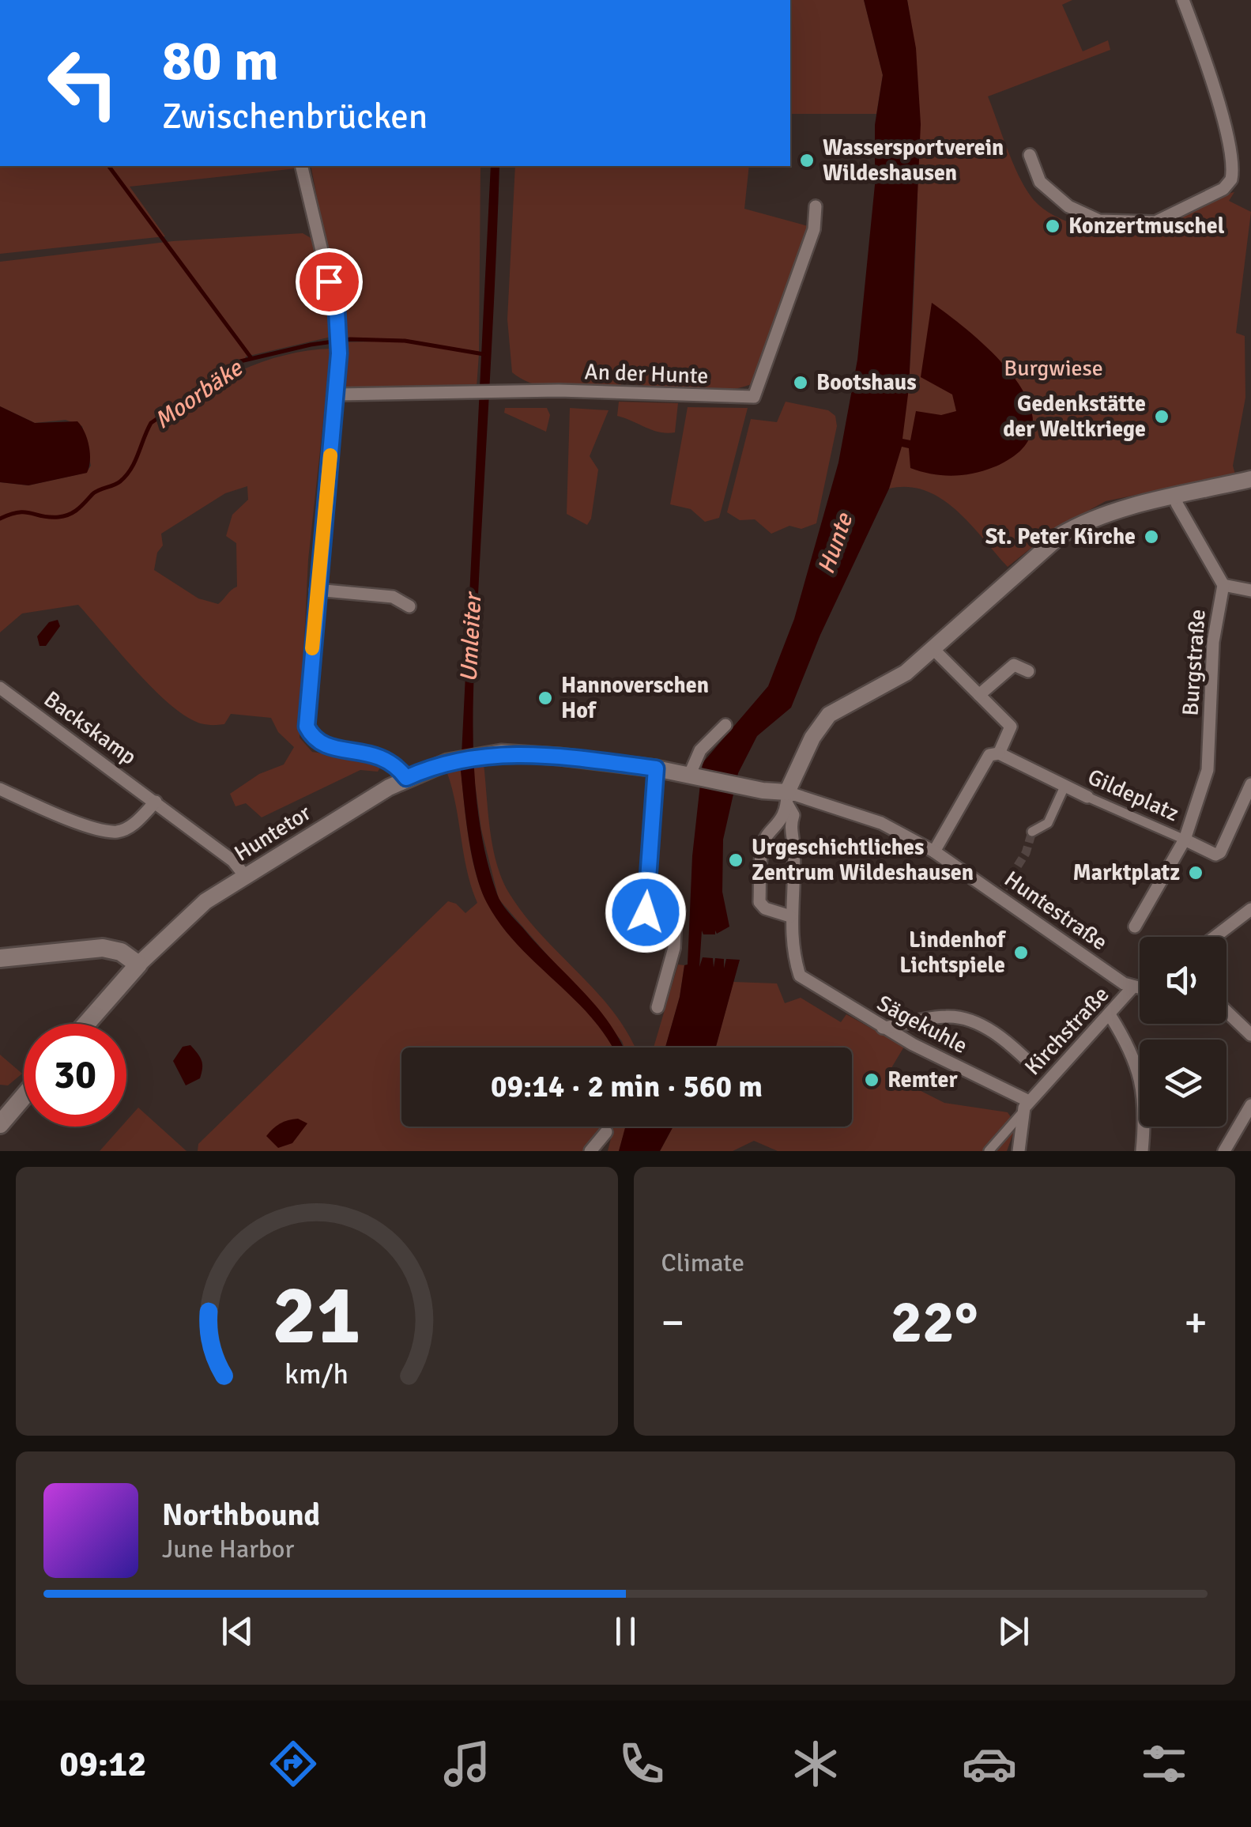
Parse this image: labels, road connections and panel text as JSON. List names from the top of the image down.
{
  "streets": {
    "street": [
      "An der Hunte",
      "Burgstraße",
      "Backskamp",
      "Gildeplatz",
      "Huntetor",
      "Huntestraße",
      "Sägekuhle",
      "Kirchstraße"
    ]
  },
  "crossings": [
    ["Burgstraße", "Gildeplatz"],
    ["Backskamp", "Huntetor"],
    ["Huntetor", "Huntestraße"],
    ["Huntestraße", "Kirchstraße"],
    ["Sägekuhle", "Kirchstraße"]
  ],
  "water": ["Moorbäke", "Hunte", "Umleiter"],
  "parks": ["Burgwiese"],
  "places": [
    "Wassersportverein Wildeshausen",
    "Konzertmuschel",
    "Bootshaus",
    "Gedenkstätte der Weltkriege",
    "St. Peter Kirche",
    "Hannoverschen Hof",
    "Urgeschichtliches Zentrum Wildeshausen",
    "Marktplatz",
    "Lindenhof Lichtspiele",
    "Remter"
  ],
  "page": {
    "turn": ["80 m", "Zwischenbrücken"],
    "limit": "30",
    "trip": "09:14 · 2 min · 560 m",
    "tile": "Climate",
    "heat": ["−", "22°", "+"],
    "song": ["Northbound", "June Harbor"],
    "tabs": "09:12",
    "gauge": ["21", "km/h"]
  }
}
